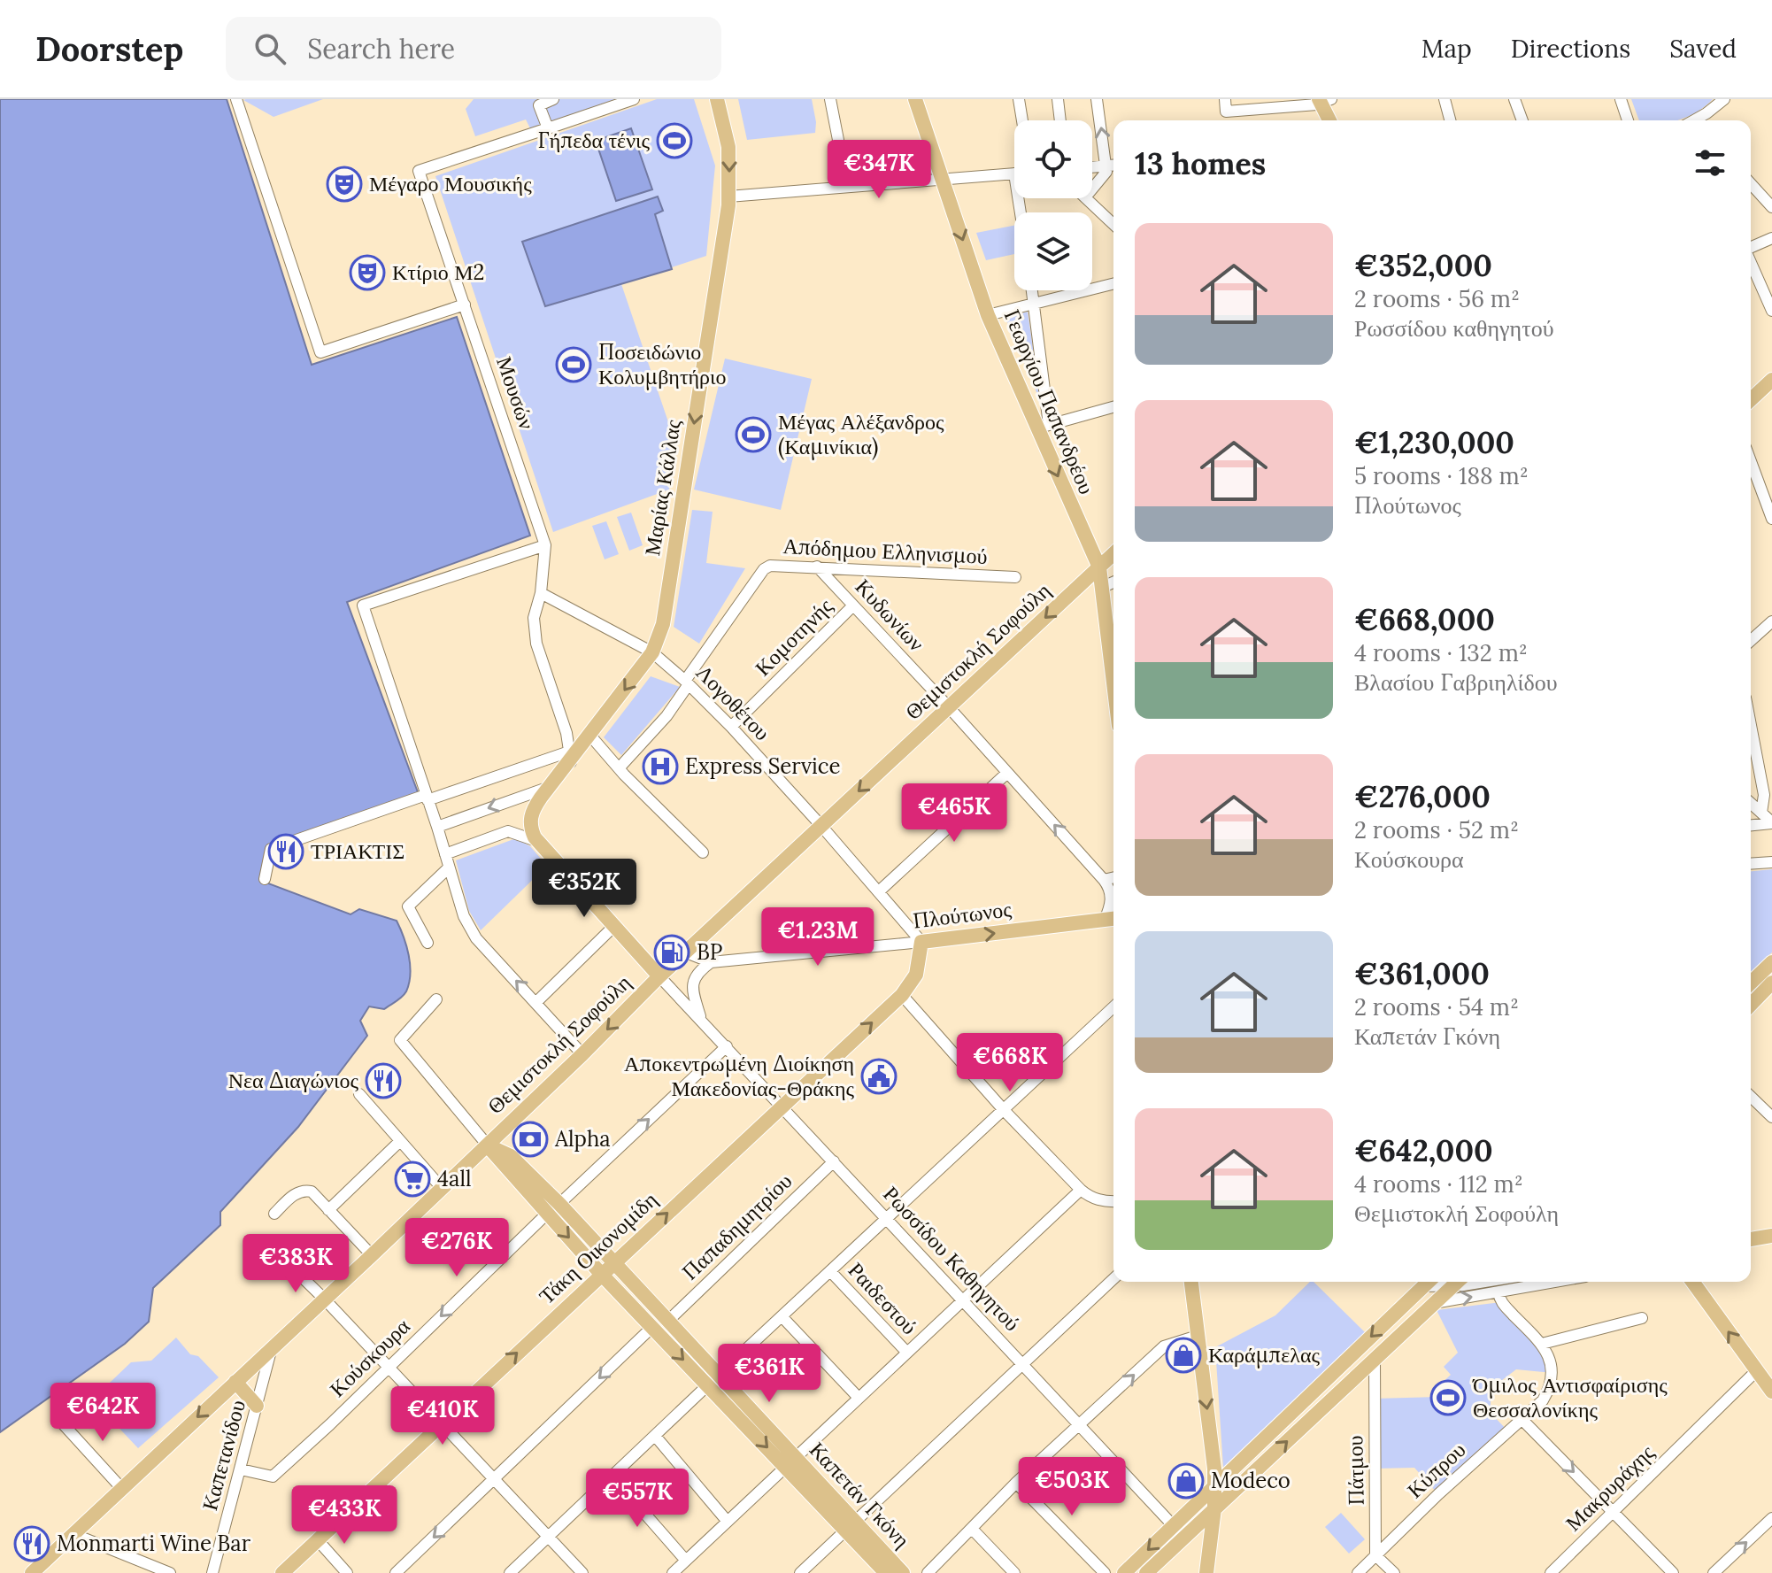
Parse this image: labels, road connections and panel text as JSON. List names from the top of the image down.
{
  "streets": {
    "main road": [
      "Γεωργίου Παπανδρέου",
      "Μαρίας Κάλλας",
      "Θεμιστοκλή Σοφούλη",
      "Πλούτωνος",
      "Τάκη Οικονομίδη",
      "Καπετάν Γκόνη"
    ],
    "street": [
      "Μουσών",
      "Απόδημου Ελληνισμού",
      "Κυδωνίων",
      "Κομοτηνής",
      "Λογοθέτου",
      "Παπαδημητρίου",
      "Ρωσσίδου Καθηγητού",
      "Ραιδεστού",
      "Κούσκουρα",
      "Καπετανίδου",
      "Πάτμου",
      "Κύπρου",
      "Μακρυράχης"
    ]
  },
  "crossings": [
    ["Μουσών", "Μαρίας Κάλλας"],
    ["Μουσών", "Λογοθέτου"],
    ["Γεωργίου Παπανδρέου", "Θεμιστοκλή Σοφούλη"],
    ["Μαρίας Κάλλας", "Λογοθέτου"],
    ["Απόδημου Ελληνισμού", "Κυδωνίων"],
    ["Απόδημου Ελληνισμού", "Λογοθέτου"],
    ["Κυδωνίων", "Κομοτηνής"],
    ["Κυδωνίων", "Θεμιστοκλή Σοφούλη"],
    ["Κομοτηνής", "Λογοθέτου"],
    ["Θεμιστοκλή Σοφούλη", "Λογοθέτου"],
    ["Θεμιστοκλή Σοφούλη", "Πλούτωνος"],
    ["Θεμιστοκλή Σοφούλη", "Ρωσσίδου Καθηγητού"],
    ["Θεμιστοκλή Σοφούλη", "Καπετανίδου"],
    ["Θεμιστοκλή Σοφούλη", "Καπετάν Γκόνη"],
    ["Λογοθέτου", "Πλούτωνος"],
    ["Λογοθέτου", "Τάκη Οικονομίδη"],
    ["Πλούτωνος", "Τάκη Οικονομίδη"],
    ["Παπαδημητρίου", "Ρωσσίδου Καθηγητού"],
    ["Παπαδημητρίου", "Καπετάν Γκόνη"],
    ["Τάκη Οικονομίδη", "Ρωσσίδου Καθηγητού"],
    ["Τάκη Οικονομίδη", "Καπετάν Γκόνη"],
    ["Ρωσσίδου Καθηγητού", "Κούσκουρα"],
    ["Κούσκουρα", "Καπετανίδου"],
    ["Κούσκουρα", "Καπετάν Γκόνη"],
    ["Πάτμου", "Κύπρου"]
  ],
  "one_way": [
    "Γεωργίου Παπανδρέου",
    "Μαρίας Κάλλας",
    "Θεμιστοκλή Σοφούλη",
    "Πλούτωνος",
    "Τάκη Οικονομίδη"
  ],
  "places": {
    "sports": [
      "Γήπεδα τένις",
      "Ποσειδώνιο Κολυμβητήριο",
      "Μέγας Αλέξανδρος (Καμινίκια)",
      "Όμιλος Αντισφαίρισης Θεσσαλονίκης"
    ],
    "theatre": ["Μέγαρο Μουσικής", "Κτίριο Μ2"],
    "hospital": ["Express Service"],
    "restaurant": ["ΤΡΙΑΚΤΙΣ", "Νεα Διαγώνιος", "Monmarti Wine Bar"],
    "fuel station": ["BP"],
    "public building": ["Αποκεντρωμένη Διοίκηση Μακεδονίας-Θράκης"],
    "bank": ["Alpha"],
    "supermarket": ["4all"],
    "shop": ["Καράμπελας", "Modeco"]
  },
  "page": {
    "header": "Doorstep",
    "search": "Search here",
    "nav": ["Map", "Directions", "Saved"],
    "heading": "13 homes",
    "price": [
      "€347K",
      "€465K",
      "€352K",
      "€1.23M",
      "€668K",
      "€276K",
      "€383K",
      "€361K",
      "€642K",
      "€410K",
      "€503K",
      "€557K",
      "€433K"
    ],
    "list": [
      {
        "name": "€352,000",
        "note": "2 rooms · 56 m² · Ρωσσίδου καθηγητού"
      },
      {
        "name": "€1,230,000",
        "note": "5 rooms · 188 m² · Πλούτωνος"
      },
      {
        "name": "€668,000",
        "note": "4 rooms · 132 m² · Βλασίου Γαβριηλίδου"
      },
      {
        "name": "€276,000",
        "note": "2 rooms · 52 m² · Κούσκουρα"
      },
      {
        "name": "€361,000",
        "note": "2 rooms · 54 m² · Καπετάν Γκόνη"
      },
      {
        "name": "€642,000",
        "note": "4 rooms · 112 m² · Θεμιστοκλή Σοφούλη"
      }
    ]
  }
}
